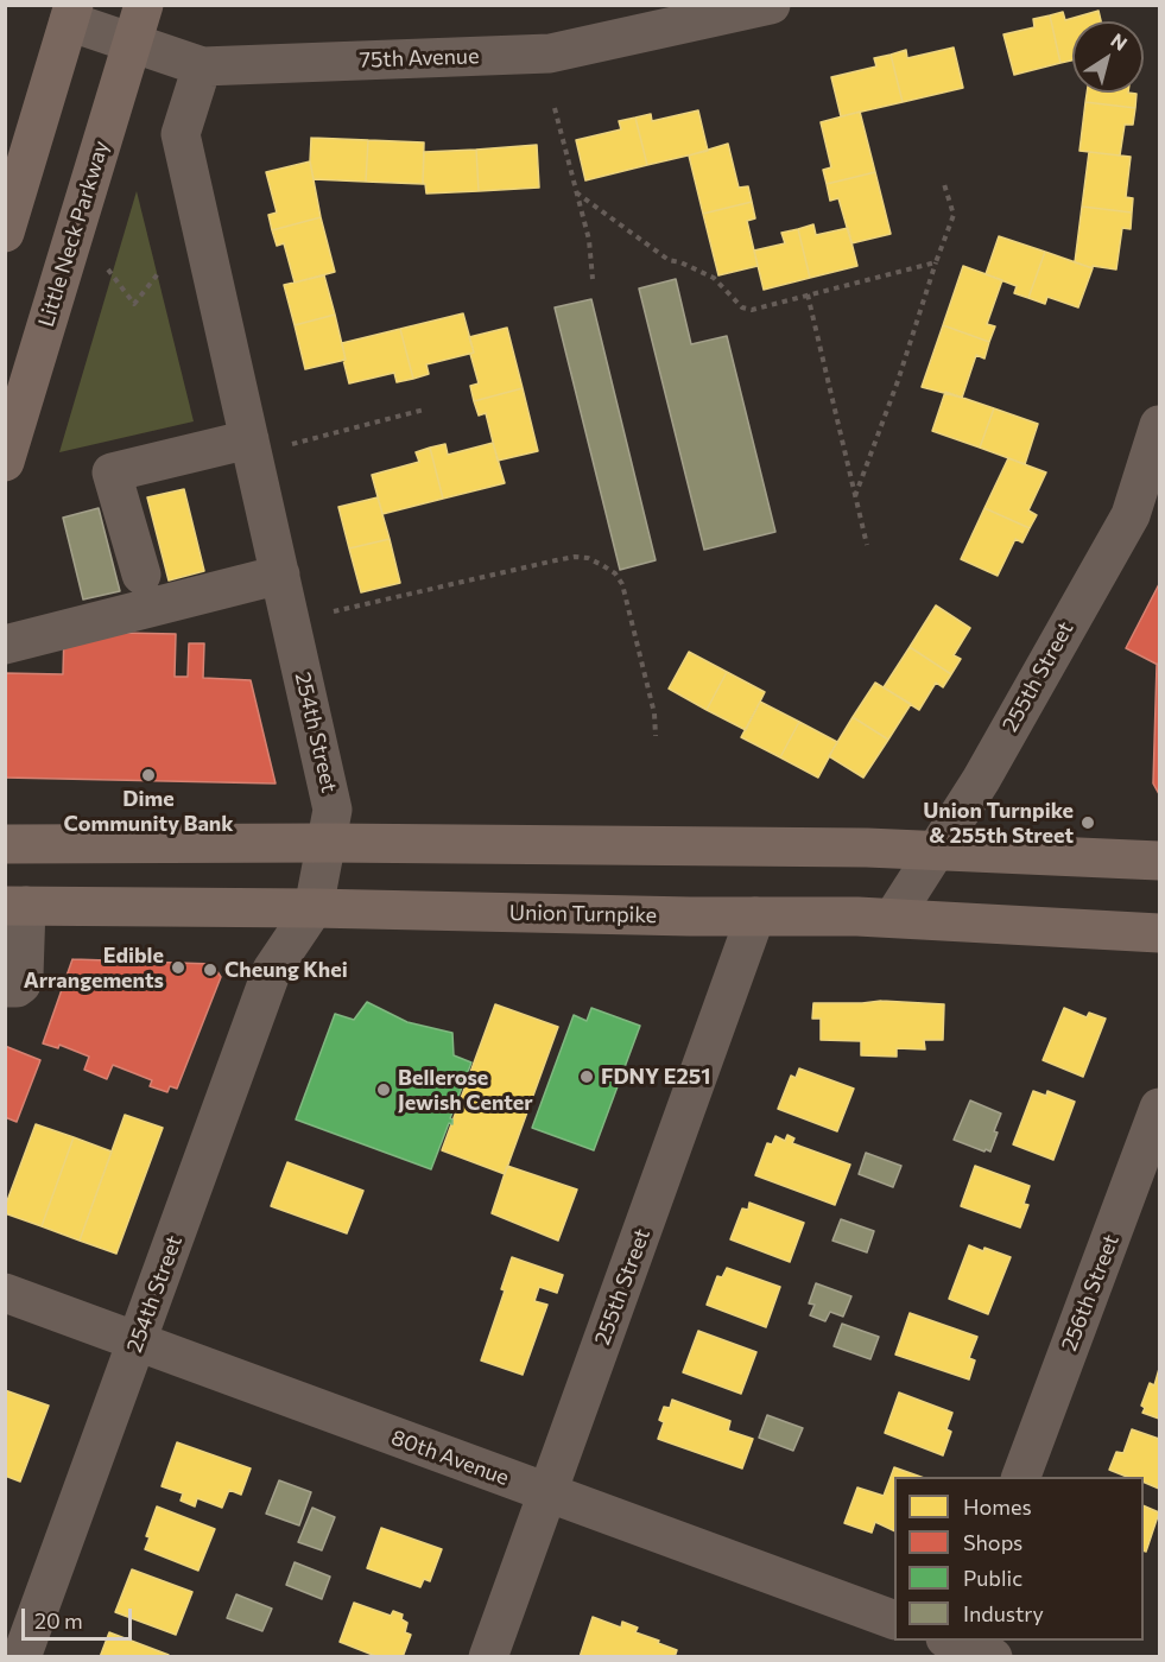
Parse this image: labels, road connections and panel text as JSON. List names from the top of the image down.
{
  "streets": {
    "main road": ["Little Neck Parkway", "Union Turnpike"],
    "street": [
      "75th Avenue",
      "255th Street",
      "254th Street",
      "256th Street",
      "80th Avenue"
    ]
  },
  "crossings": [
    ["75th Avenue", "Little Neck Parkway"],
    ["75th Avenue", "254th Street"],
    ["255th Street", "Union Turnpike"],
    ["255th Street", "80th Avenue"],
    ["254th Street", "Union Turnpike"],
    ["254th Street", "80th Avenue"]
  ],
  "places": [
    "Dime Community Bank",
    "Union Turnpike & 255th Street",
    "Edible Arrangements",
    "Cheung Khei",
    "FDNY E251",
    "Bellerose Jewish Center"
  ],
  "legend": [
    "Homes",
    "Shops",
    "Public",
    "Industry"
  ],
  "scale_bar": "20 m",
  "north": "top right"
}
